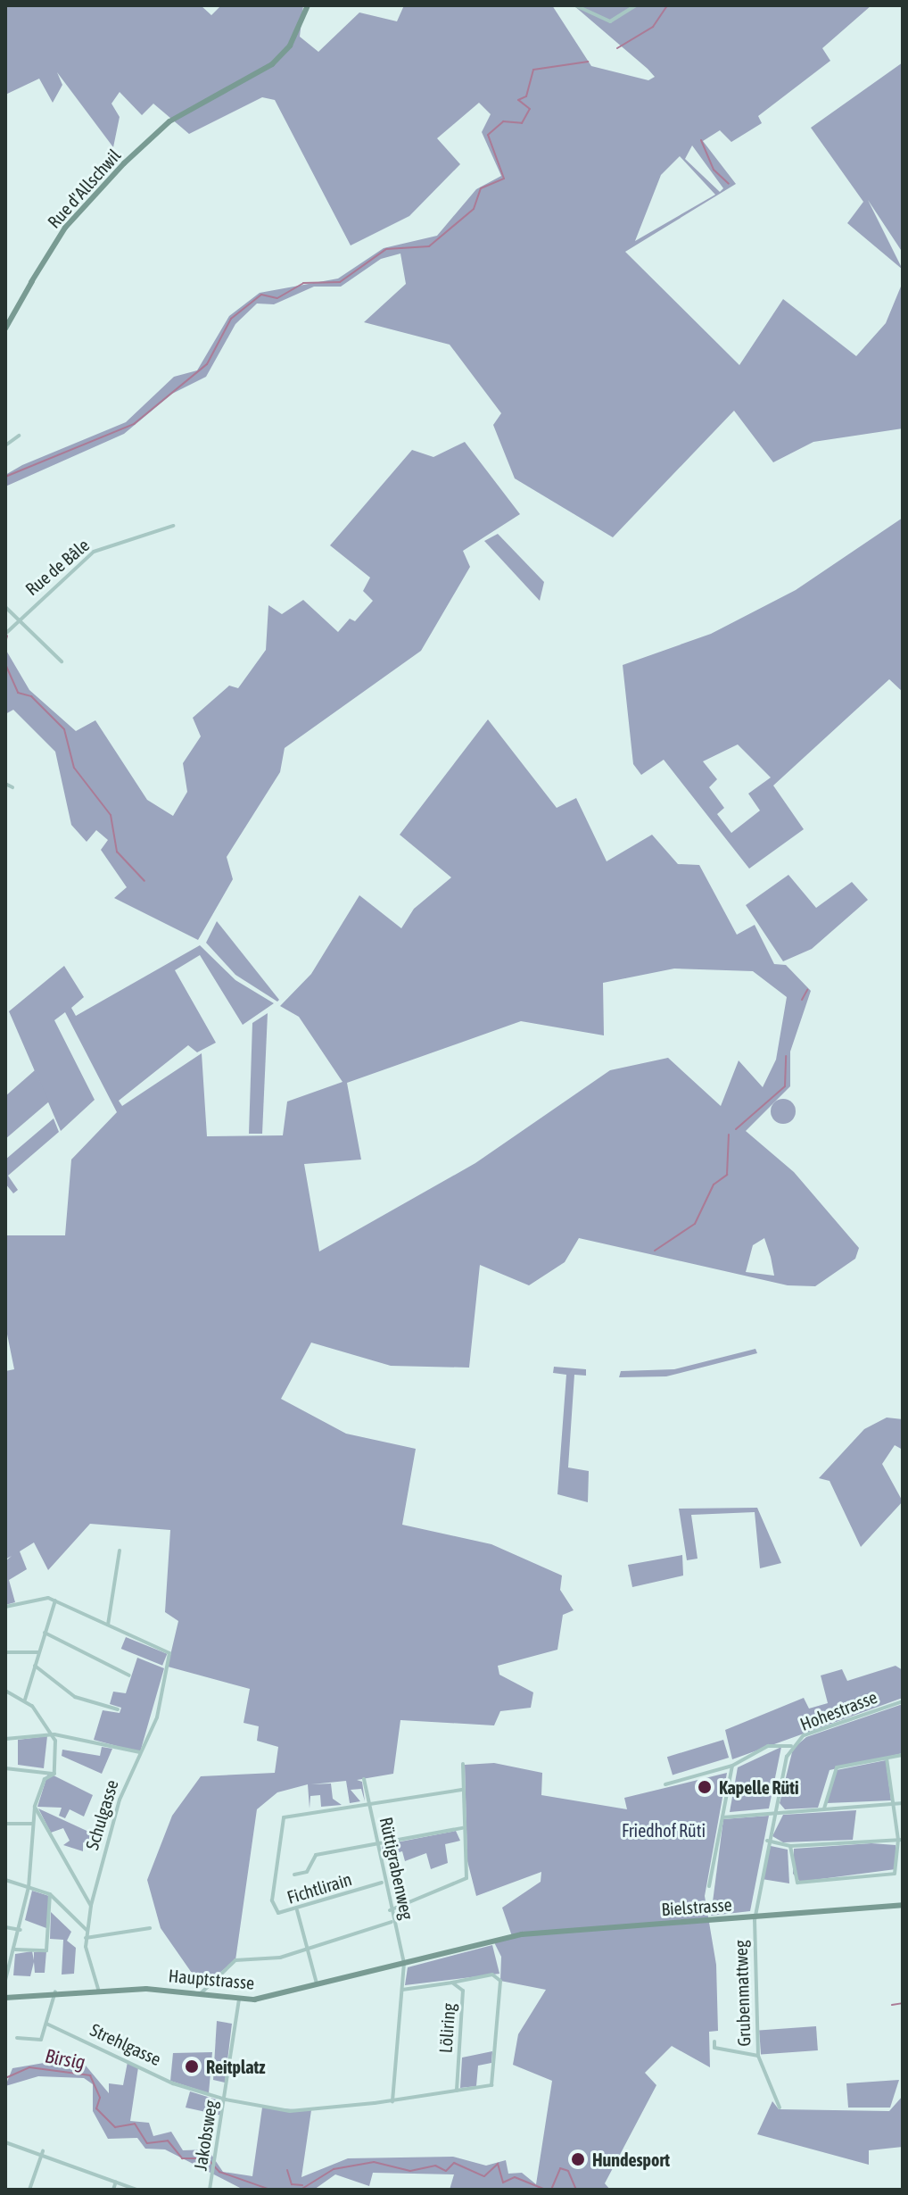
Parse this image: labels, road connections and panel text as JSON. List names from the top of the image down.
{
  "streets": {
    "main road": ["Rue d'Allschwil", "Bielstrasse", "Hauptstrasse"],
    "street": [
      "Rue de Bâle",
      "Hohestrasse",
      "Schulgasse",
      "Rüttigrabenweg",
      "Fichtlirain",
      "Grubenmattweg",
      "Löliring",
      "Strehlgasse",
      "Jakobsweg"
    ]
  },
  "crossings": [
    ["Hohestrasse", "Grubenmattweg"],
    ["Schulgasse", "Hauptstrasse"],
    ["Rüttigrabenweg", "Fichtlirain"],
    ["Rüttigrabenweg", "Hauptstrasse"],
    ["Rüttigrabenweg", "Löliring"],
    ["Rüttigrabenweg", "Strehlgasse"],
    ["Bielstrasse", "Hauptstrasse"],
    ["Bielstrasse", "Grubenmattweg"],
    ["Hauptstrasse", "Jakobsweg"],
    ["Löliring", "Strehlgasse"],
    ["Strehlgasse", "Jakobsweg"]
  ],
  "water": ["Birsig"],
  "parks": ["Friedhof Rüti"],
  "places": ["Kapelle Rüti", "Reitplatz", "Hundesport"]
}
